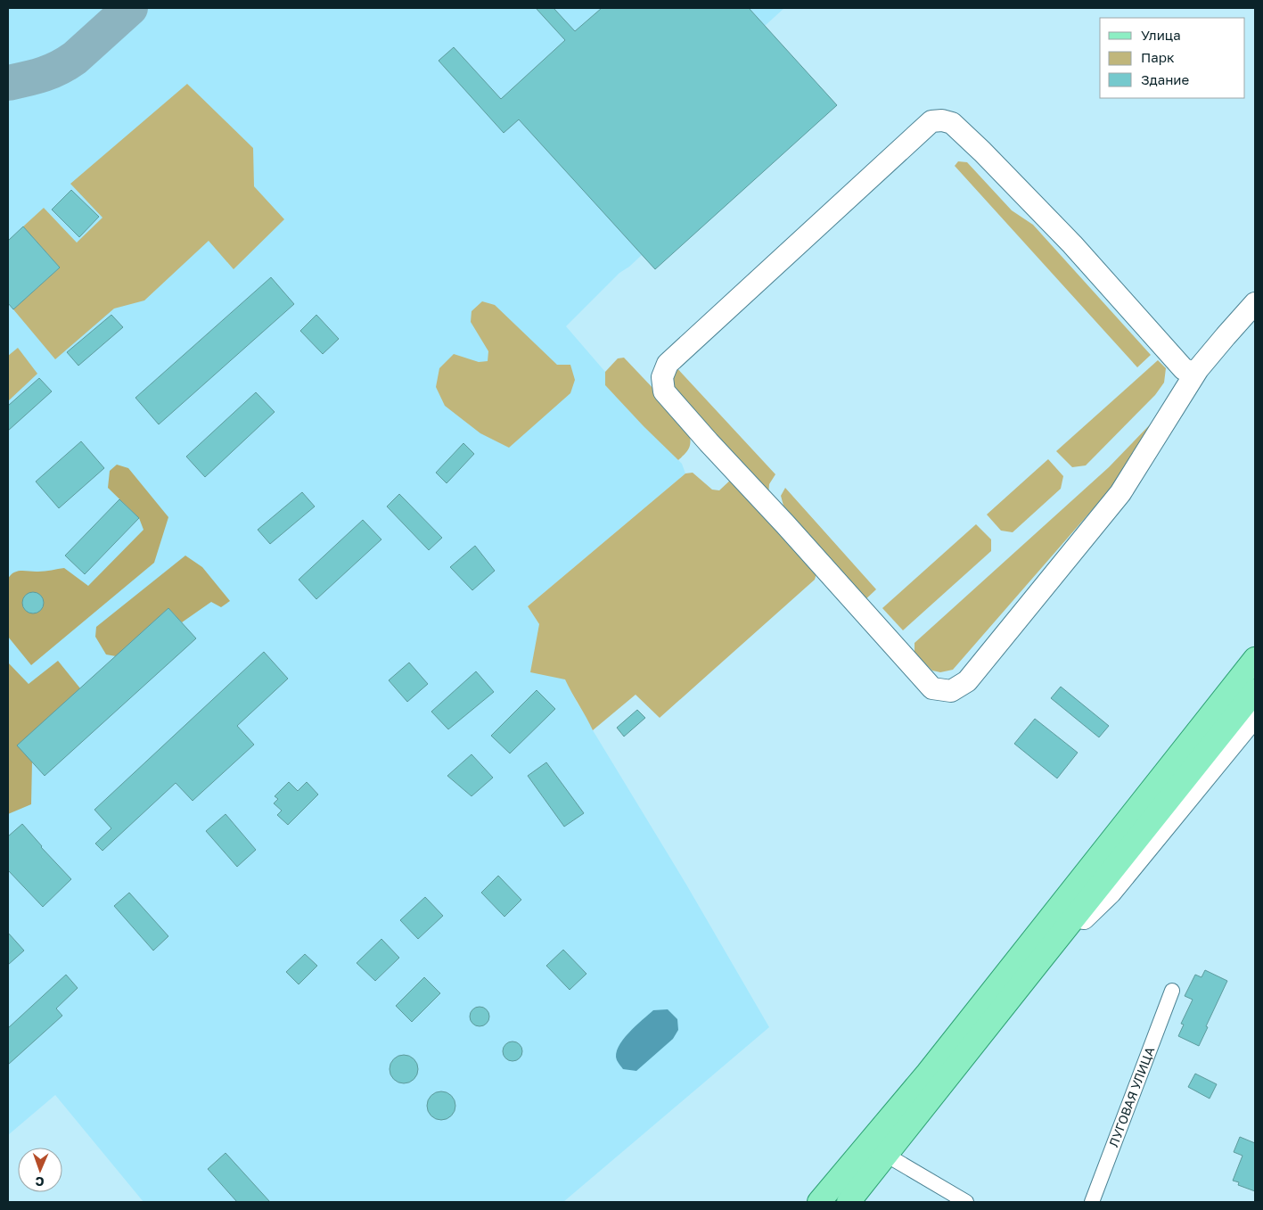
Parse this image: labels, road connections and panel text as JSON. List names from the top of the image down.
{
  "streets": {
    "street": ["ЛУГОВАЯ УЛИЦА"]
  },
  "legend": ["Улица", "Парк", "Здание"],
  "north": "bottom"
}
